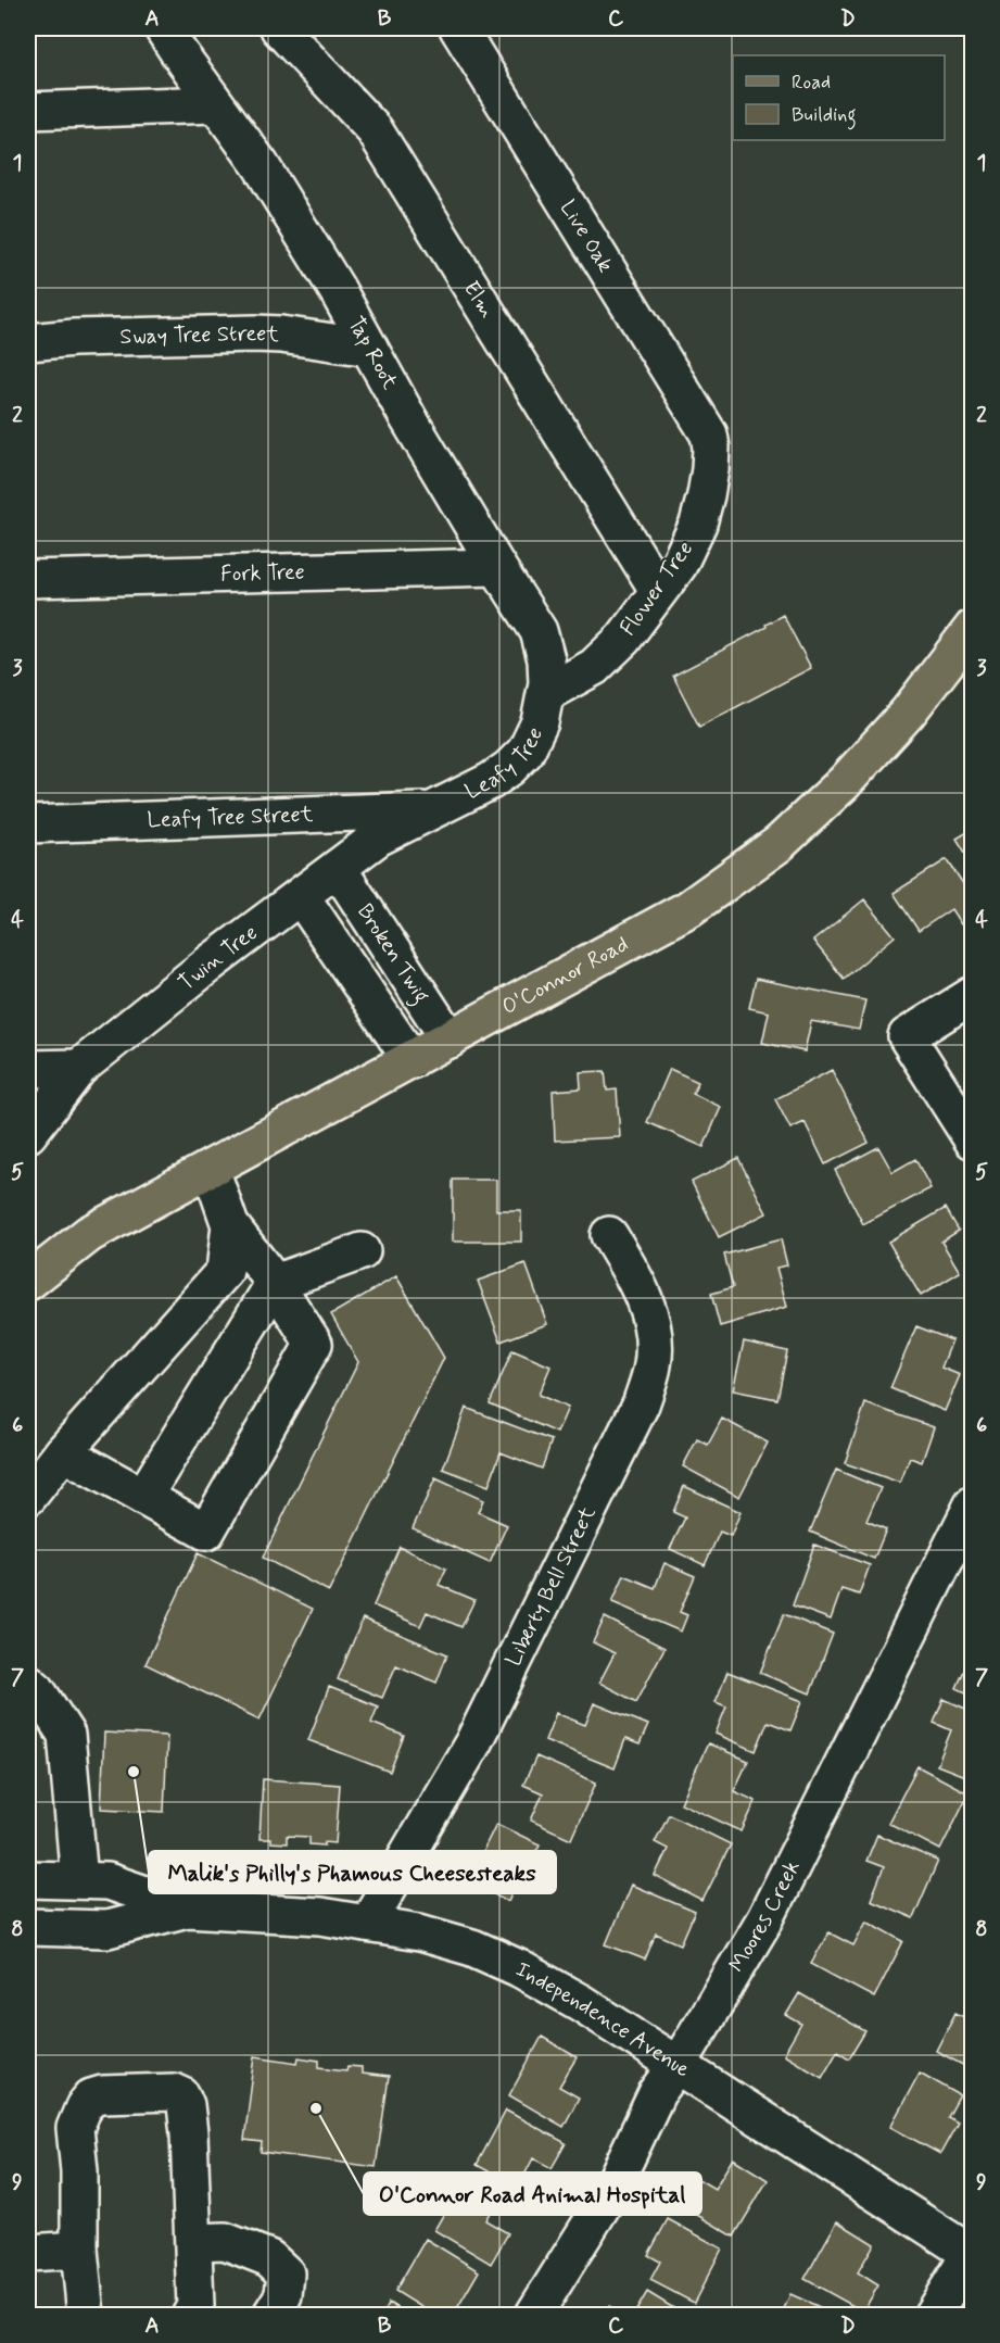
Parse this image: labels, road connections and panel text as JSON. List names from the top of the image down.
{
  "streets": {
    "main road": ["O'Connor Road"],
    "street": [
      "Live Oak",
      "Elm",
      "Sway Tree Street",
      "Tap Root",
      "Fork Tree",
      "Flower Tree",
      "Leafy Tree",
      "Leafy Tree Street",
      "Broken Twig",
      "Twin Tree",
      "Liberty Bell Street",
      "Moores Creek",
      "Independence Avenue"
    ]
  },
  "crossings": [
    ["Live Oak", "Flower Tree"],
    ["Elm", "Flower Tree"],
    ["Sway Tree Street", "Tap Root"],
    ["Tap Root", "Fork Tree"],
    ["Tap Root", "Flower Tree"],
    ["Tap Root", "Leafy Tree"],
    ["Flower Tree", "Leafy Tree"],
    ["Leafy Tree", "Leafy Tree Street"],
    ["Leafy Tree", "Twin Tree"],
    ["Leafy Tree Street", "Twin Tree"],
    ["Broken Twig", "Twin Tree"],
    ["Broken Twig", "O'Connor Road"],
    ["Liberty Bell Street", "Independence Avenue"],
    ["Moores Creek", "Independence Avenue"]
  ],
  "places": ["Malik's Philly's Phamous Cheesesteaks", "O'Connor Road Animal Hospital"],
  "legend": ["Road", "Building"],
  "grid": {
    "columns": [
      "A",
      "B",
      "C",
      "D"
    ],
    "rows": [
      "1",
      "2",
      "3",
      "4",
      "5",
      "6",
      "7",
      "8",
      "9"
    ]
  }
}
